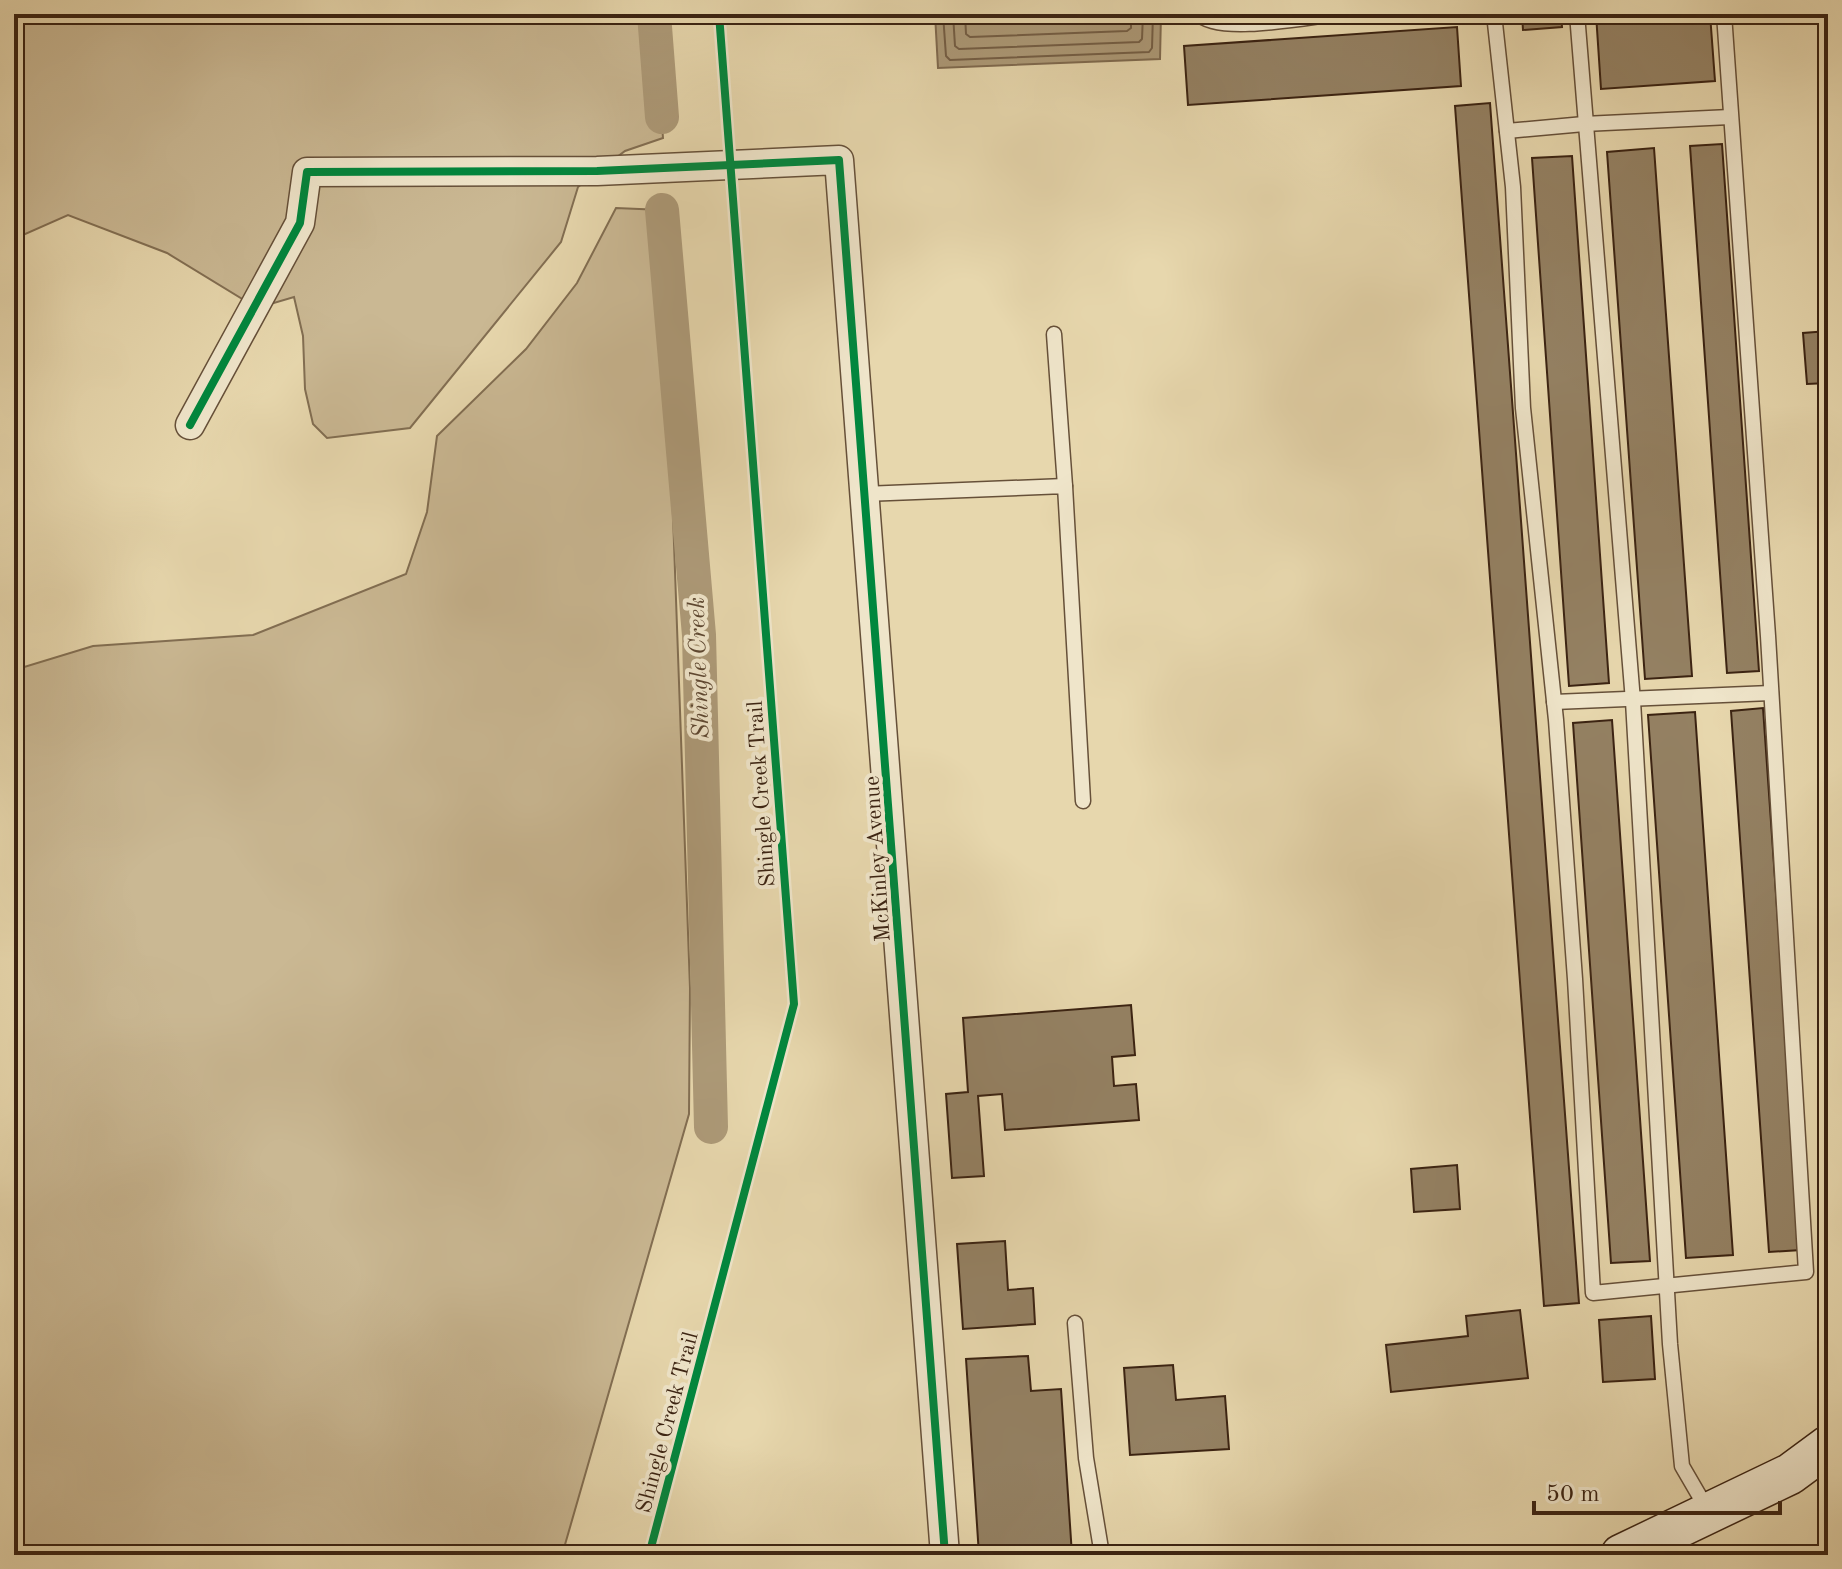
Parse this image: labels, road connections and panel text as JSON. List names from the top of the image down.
{
  "streets": {
    "street": ["McKinley Avenue"],
    "cycle path": ["Shingle Creek Trail"]
  },
  "water": ["Shingle Creek"],
  "scale_bar": "50 m"
}
